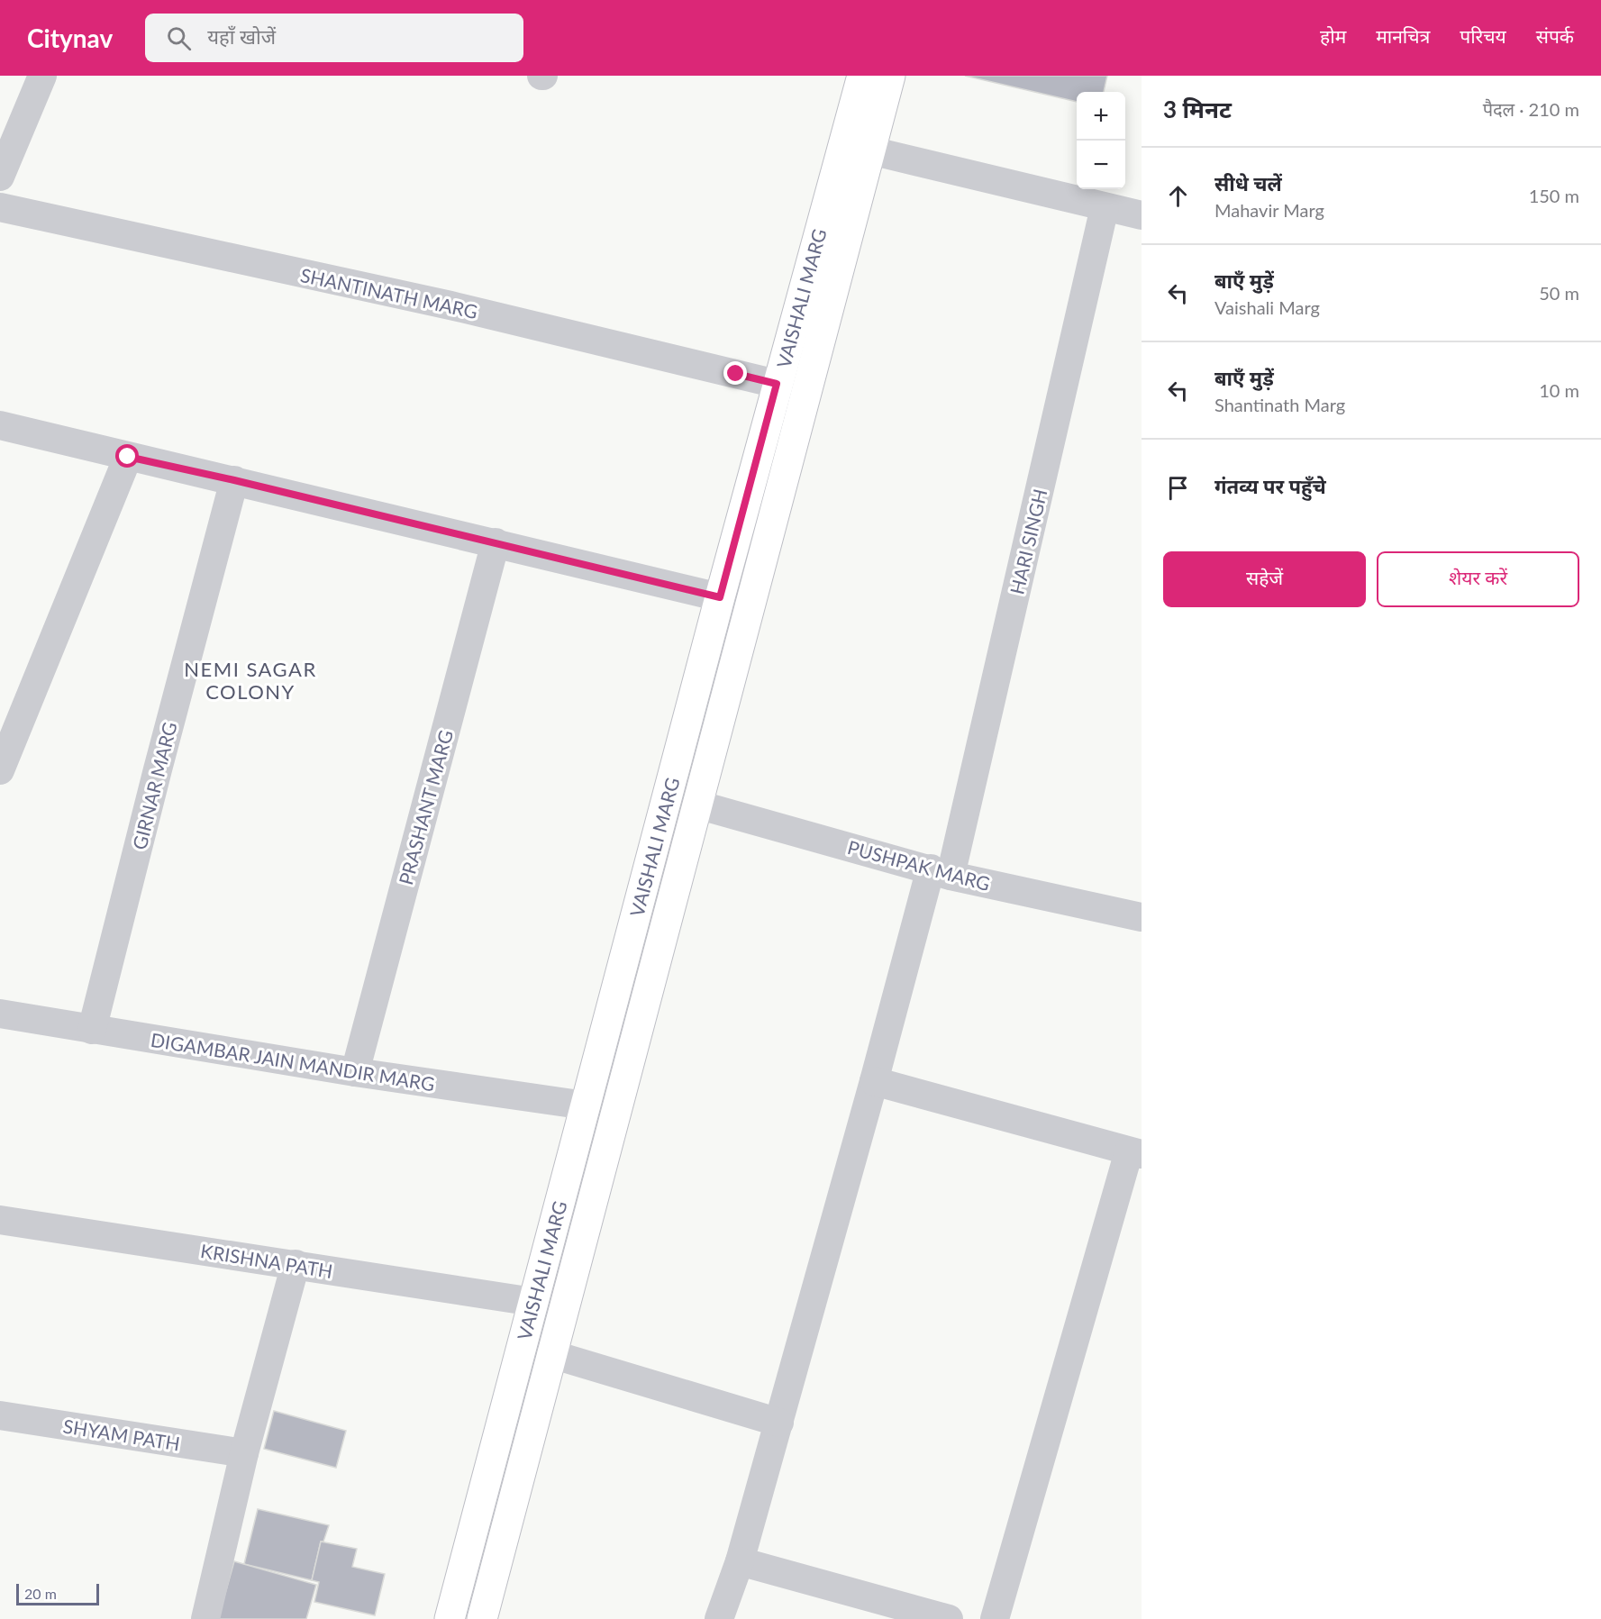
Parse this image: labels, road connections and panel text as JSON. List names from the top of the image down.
{
  "streets": {
    "street": [
      "SHANTINATH MARG",
      "VAISHALI MARG",
      "HARI SINGH",
      "GIRNAR MARG",
      "PRASHANT MARG",
      "PUSHPAK MARG",
      "DIGAMBAR JAIN MANDIR MARG",
      "KRISHNA PATH",
      "SHYAM PATH"
    ]
  },
  "crossings": [
    ["SHANTINATH MARG", "VAISHALI MARG"],
    ["VAISHALI MARG", "PUSHPAK MARG"],
    ["VAISHALI MARG", "DIGAMBAR JAIN MANDIR MARG"],
    ["VAISHALI MARG", "KRISHNA PATH"],
    ["HARI SINGH", "PUSHPAK MARG"],
    ["GIRNAR MARG", "DIGAMBAR JAIN MANDIR MARG"],
    ["PRASHANT MARG", "DIGAMBAR JAIN MANDIR MARG"]
  ],
  "districts": ["NEMI SAGAR COLONY"],
  "scale_bar": "20 m",
  "page": {
    "header": "Citynav",
    "search": "यहाँ खोजें",
    "nav": [
      "होम",
      "मानचित्र",
      "परिचय",
      "संपर्क"
    ],
    "heading": ["3 मिनट", "पैदल · 210 m"],
    "map_buttons": ["+", "−"],
    "list": [
      ["सीधे चलें", "Mahavir Marg", "150 m"],
      ["बाएँ मुड़ें", "Vaishali Marg", "50 m"],
      ["बाएँ मुड़ें", "Shantinath Marg", "10 m"],
      "गंतव्य पर पहुँचे"
    ],
    "buttons": ["सहेजें", "शेयर करें"],
    "scale": "20 m"
  }
}
